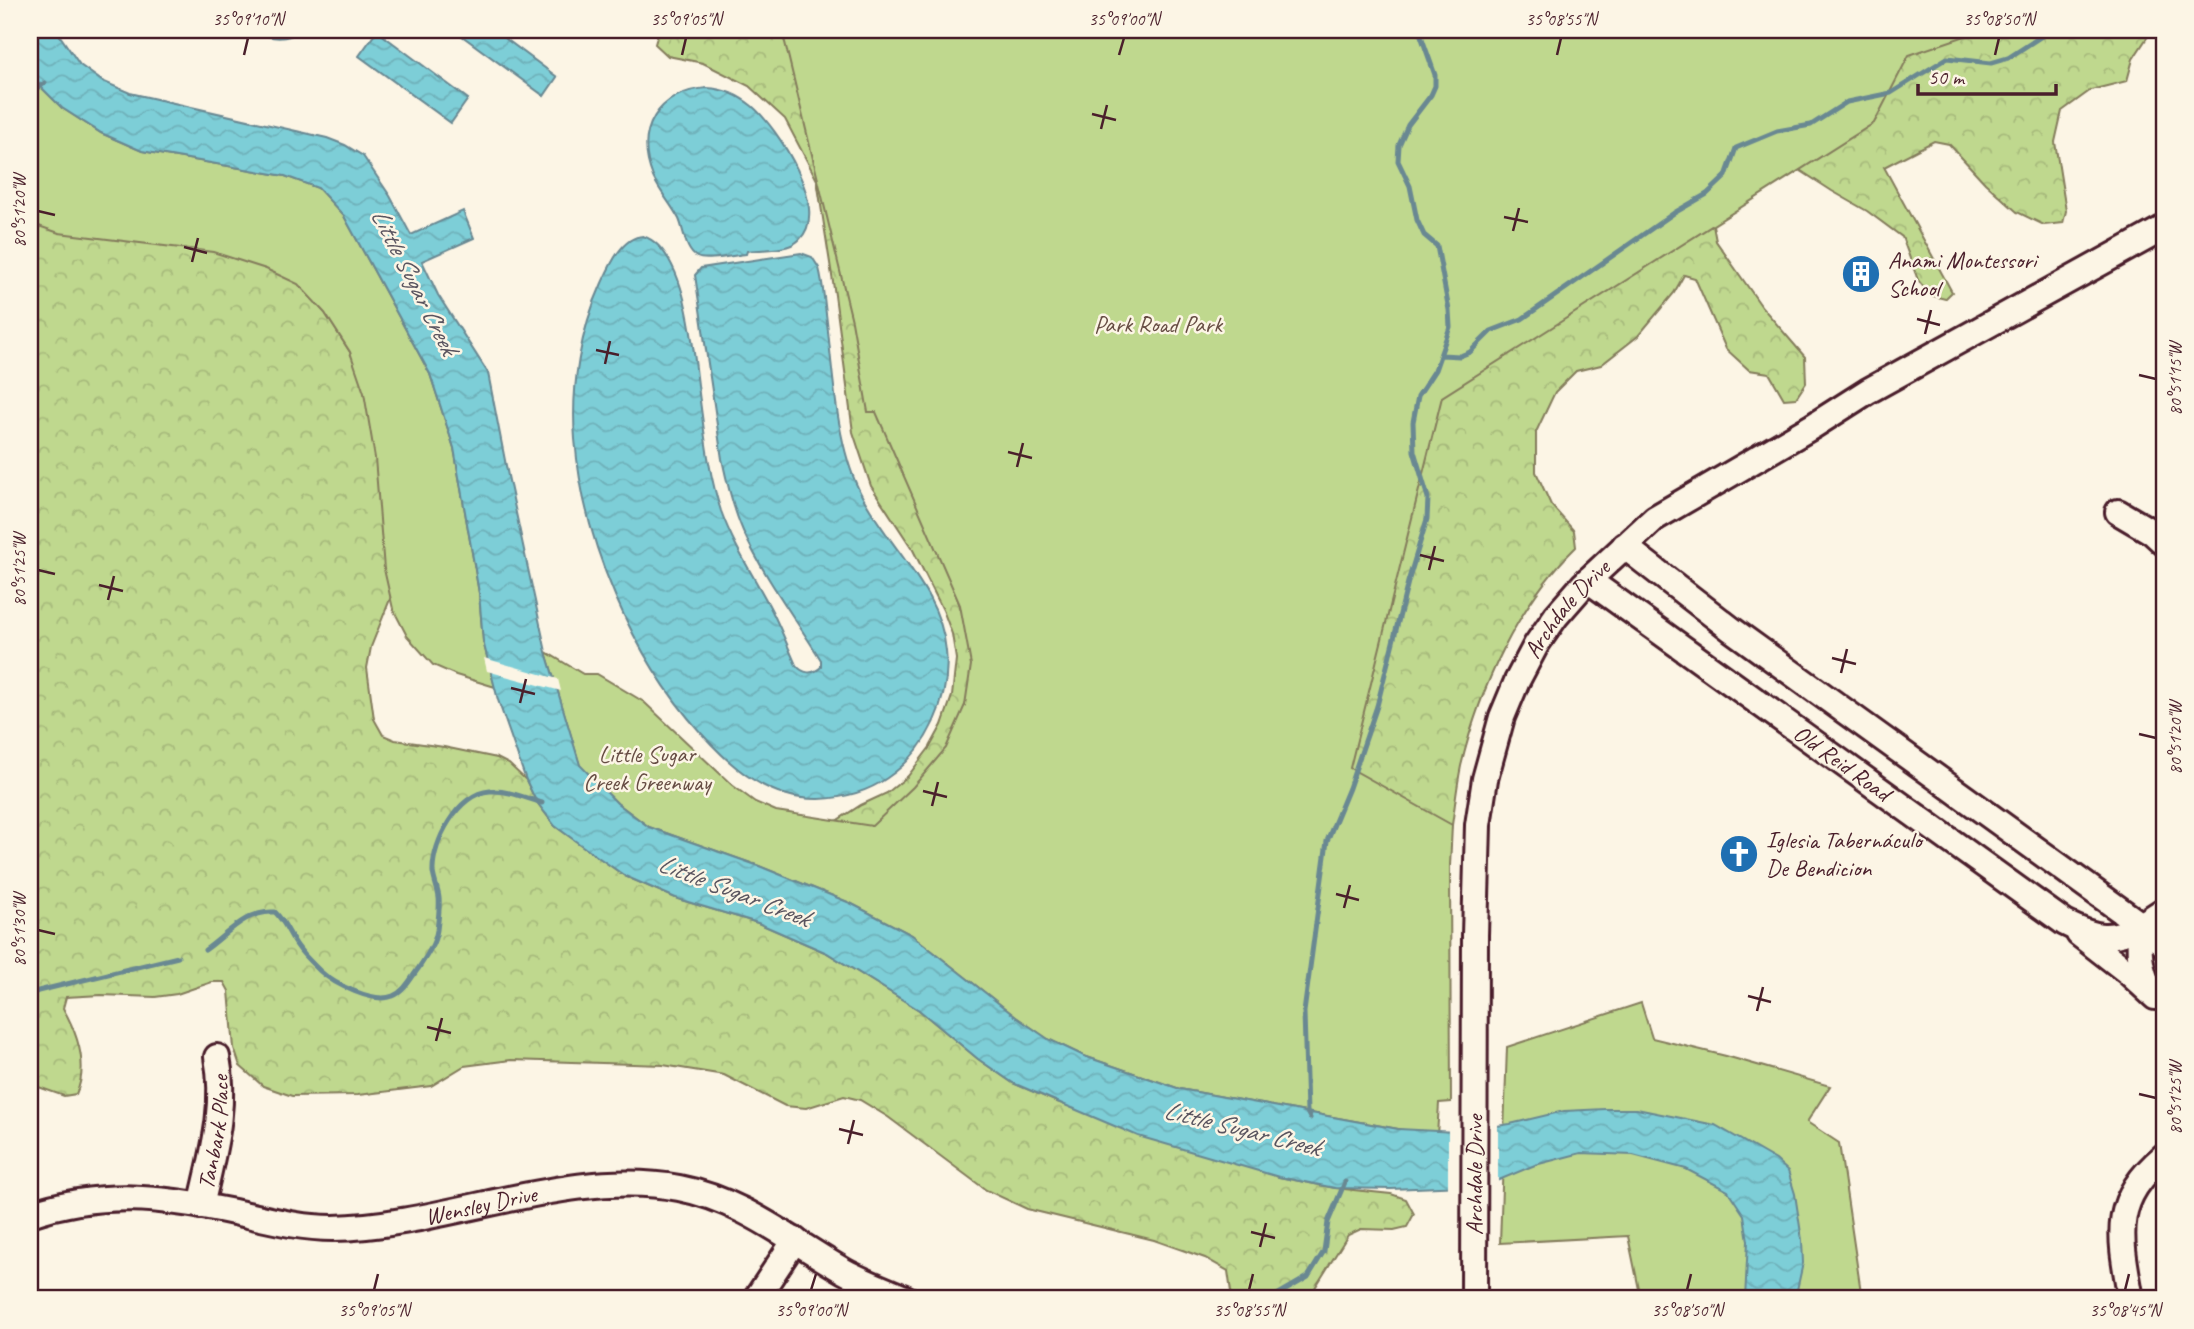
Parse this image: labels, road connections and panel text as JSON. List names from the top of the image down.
{
  "streets": {
    "street": [
      "Archdale Drive",
      "Old Reid Road",
      "Tanbark Place",
      "Wensley Drive"
    ]
  },
  "crossings": [
    ["Archdale Drive", "Old Reid Road"],
    ["Tanbark Place", "Wensley Drive"]
  ],
  "water": ["Little Sugar Creek"],
  "parks": ["Park Road Park", "Little Sugar Creek Greenway"],
  "places": {
    "building": ["Anami Montessori School"],
    "church": ["Iglesia Tabernáculo De Bendicion"]
  },
  "scale_bar": "50 m",
  "coordinates": [
    "35°09'10\"N",
    "35°09'05\"N",
    "35°09'00\"N",
    "35°08'55\"N",
    "35°08'50\"N",
    "80°51'20\"W",
    "80°51'15\"W",
    "80°51'25\"W",
    "80°51'30\"W",
    "35°08'45\"N"
  ]
}
